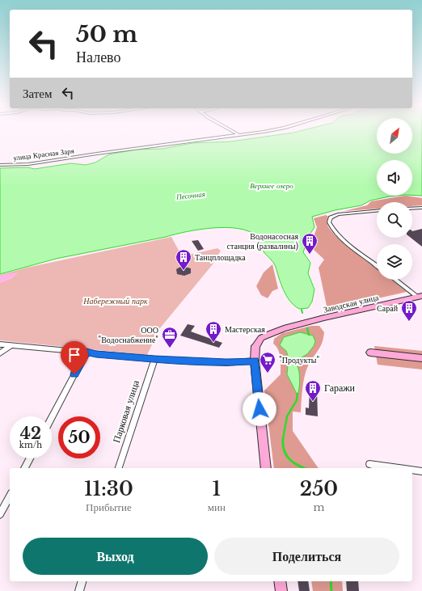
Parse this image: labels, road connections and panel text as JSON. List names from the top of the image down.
{
  "streets": {
    "main road": ["Заводская улица"],
    "street": ["улица Красная Заря", "Парковая улица"]
  },
  "water": ["Верхнее озеро", "Песочная"],
  "parks": ["Набережный парк"],
  "places": {
    "building": [
      "Водонасосная станция (развалины)",
      "Танцплощадка",
      "Сарай",
      "Мастерская",
      "Гаражи"
    ],
    "office": ["ООО \"Водоснабжение\""],
    "supermarket": ["\"Продукты\""]
  },
  "north": "top right",
  "page": {
    "turn": ["50 m", "Налево"],
    "then": "Затем",
    "speed": "42 km/h",
    "limit": "50",
    "eta": [
      "11:30",
      "Прибытие",
      "1",
      "мин",
      "250",
      "m"
    ],
    "buttons": ["Выход", "Поделиться"]
  }
}
